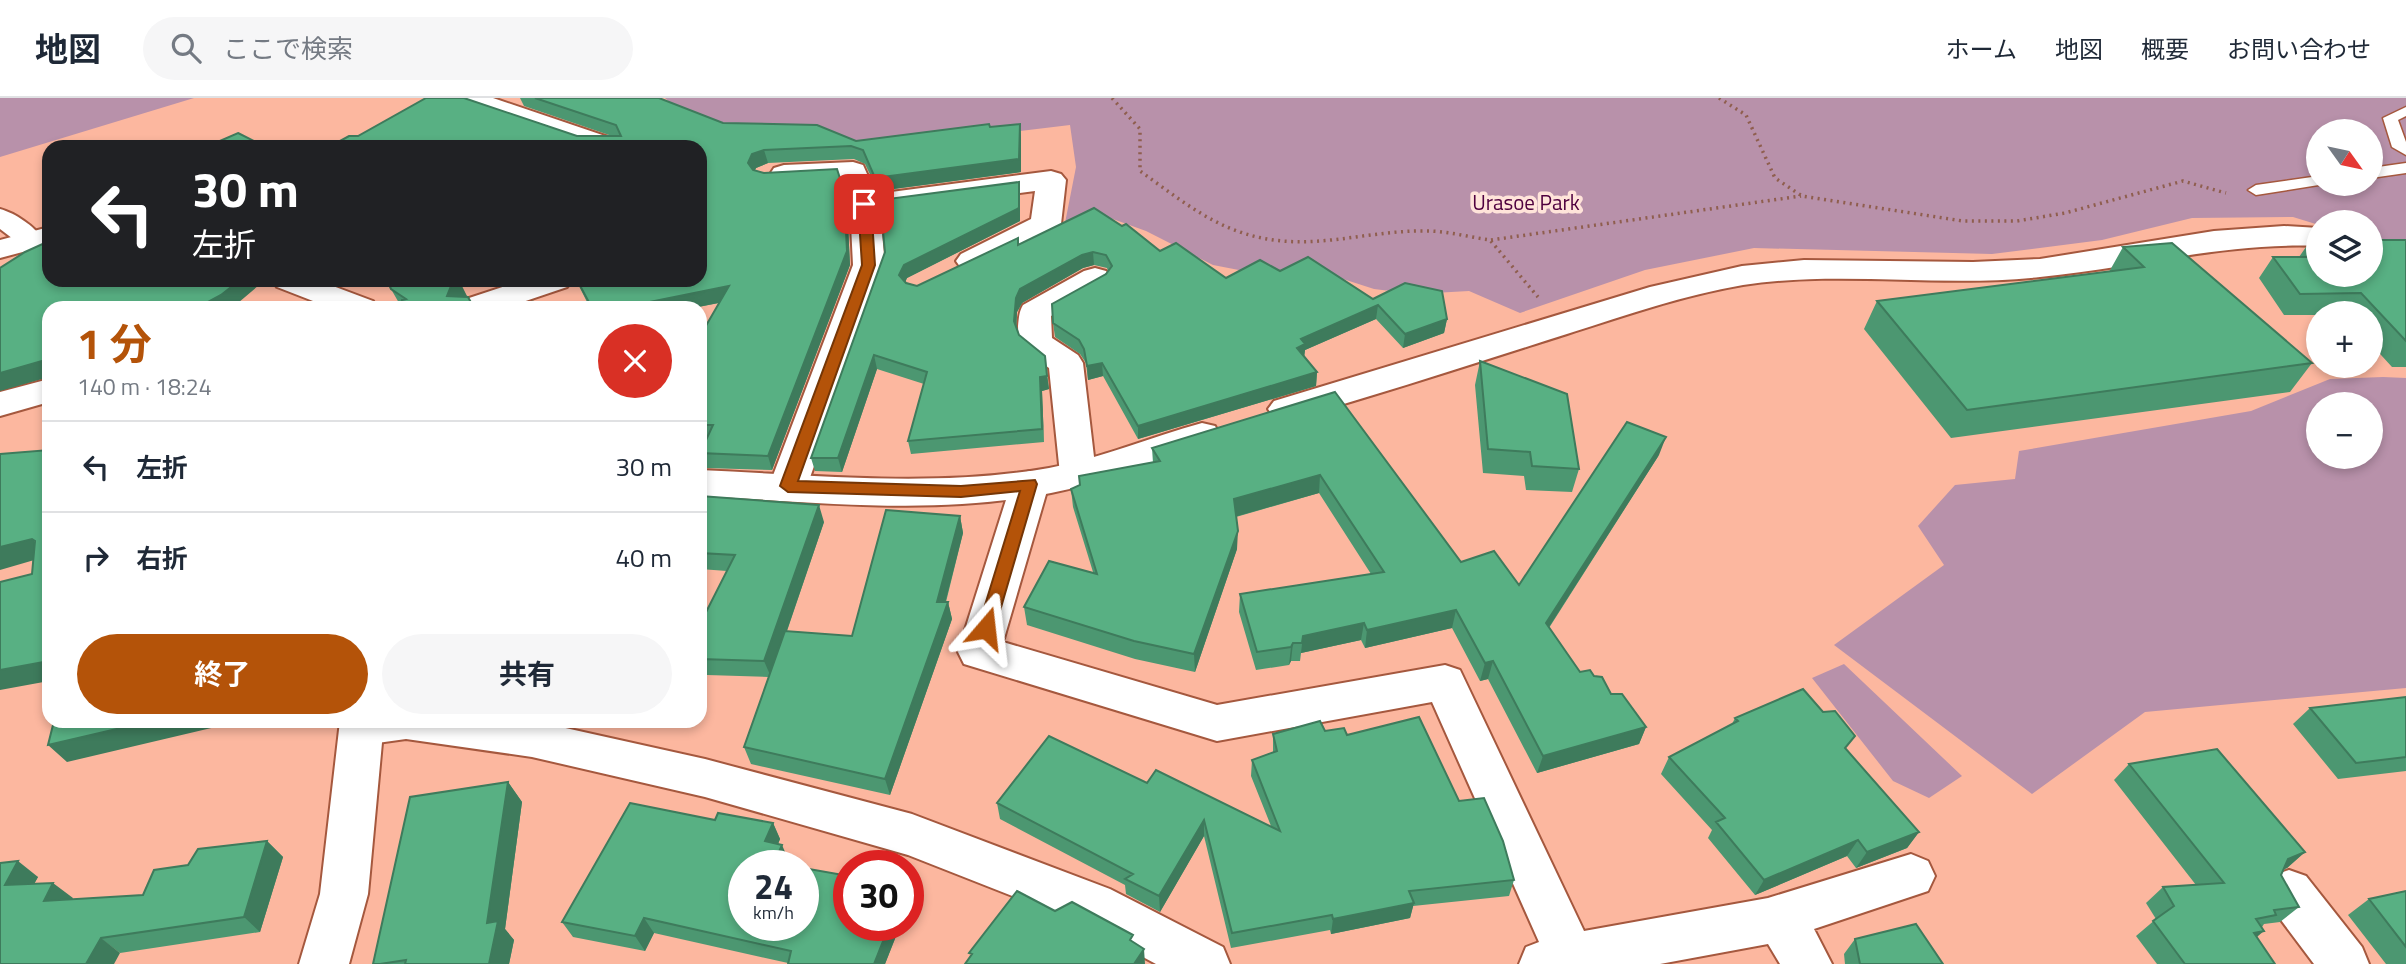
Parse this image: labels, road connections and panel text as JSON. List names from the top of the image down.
{
  "parks": ["Urasoe Park"],
  "north": "bottom right",
  "page": {
    "header": "地図",
    "search": "ここで検索",
    "nav": [
      "ホーム",
      "地図",
      "概要",
      "お問い合わせ"
    ],
    "map_buttons": ["+", "−"],
    "turn": ["30 m", "左折"],
    "heading": ["1 分", "140 m · 18:24"],
    "list": [
      {
        "name": "左折",
        "value": "30 m"
      },
      {
        "name": "右折",
        "value": "40 m"
      }
    ],
    "buttons": ["終了", "共有"],
    "speed": "24 km/h",
    "limit": "30"
  }
}
